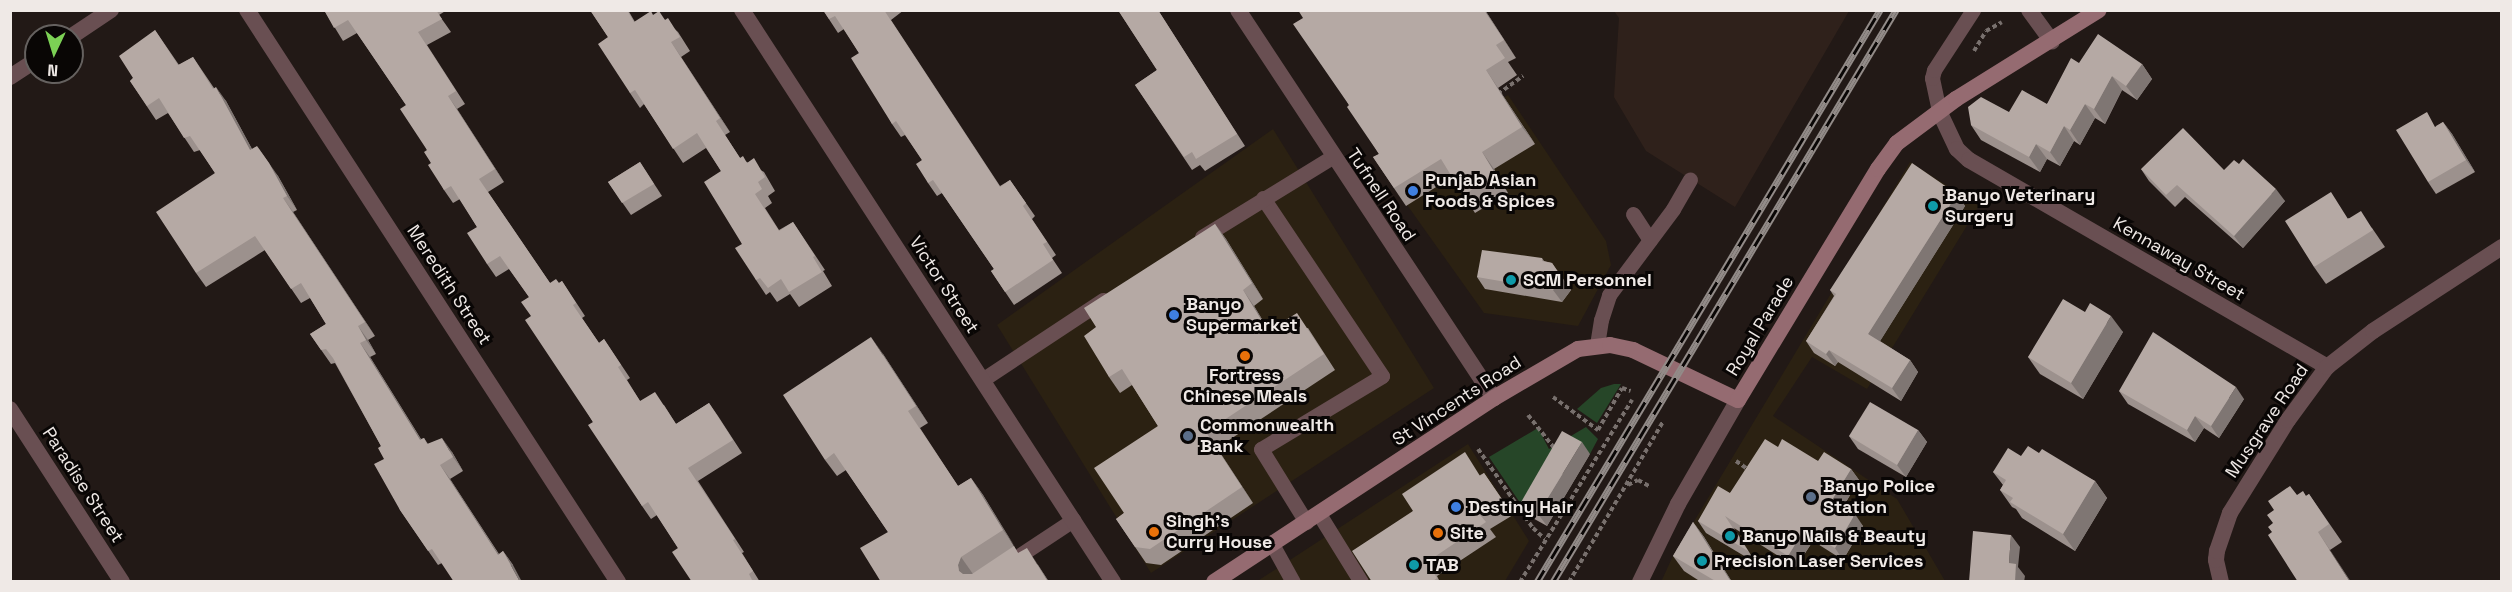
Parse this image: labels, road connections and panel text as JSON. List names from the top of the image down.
{
  "streets": {
    "main road": ["Royal Parade", "St Vincents Road"],
    "street": [
      "Tufnell Road",
      "Kennaway Street",
      "Meredith Street",
      "Victor Street",
      "Musgrave Road",
      "Paradise Street"
    ]
  },
  "crossings": [
    ["Tufnell Road", "St Vincents Road"],
    ["Kennaway Street", "Royal Parade"],
    ["Kennaway Street", "Musgrave Road"],
    ["Royal Parade", "St Vincents Road"]
  ],
  "places": [
    "Punjab Asian Foods & Spices",
    "Banyo Veterinary Surgery",
    "SCM Personnel",
    "Banyo Supermarket",
    "Fortress Chinese Meals",
    "Commonwealth Bank",
    "Banyo Police Station",
    "Destiny Hair",
    "Singh's Curry House",
    "Site",
    "Banyo Nails & Beauty",
    "Precision Laser Services",
    "TAB"
  ],
  "north": "bottom"
}
